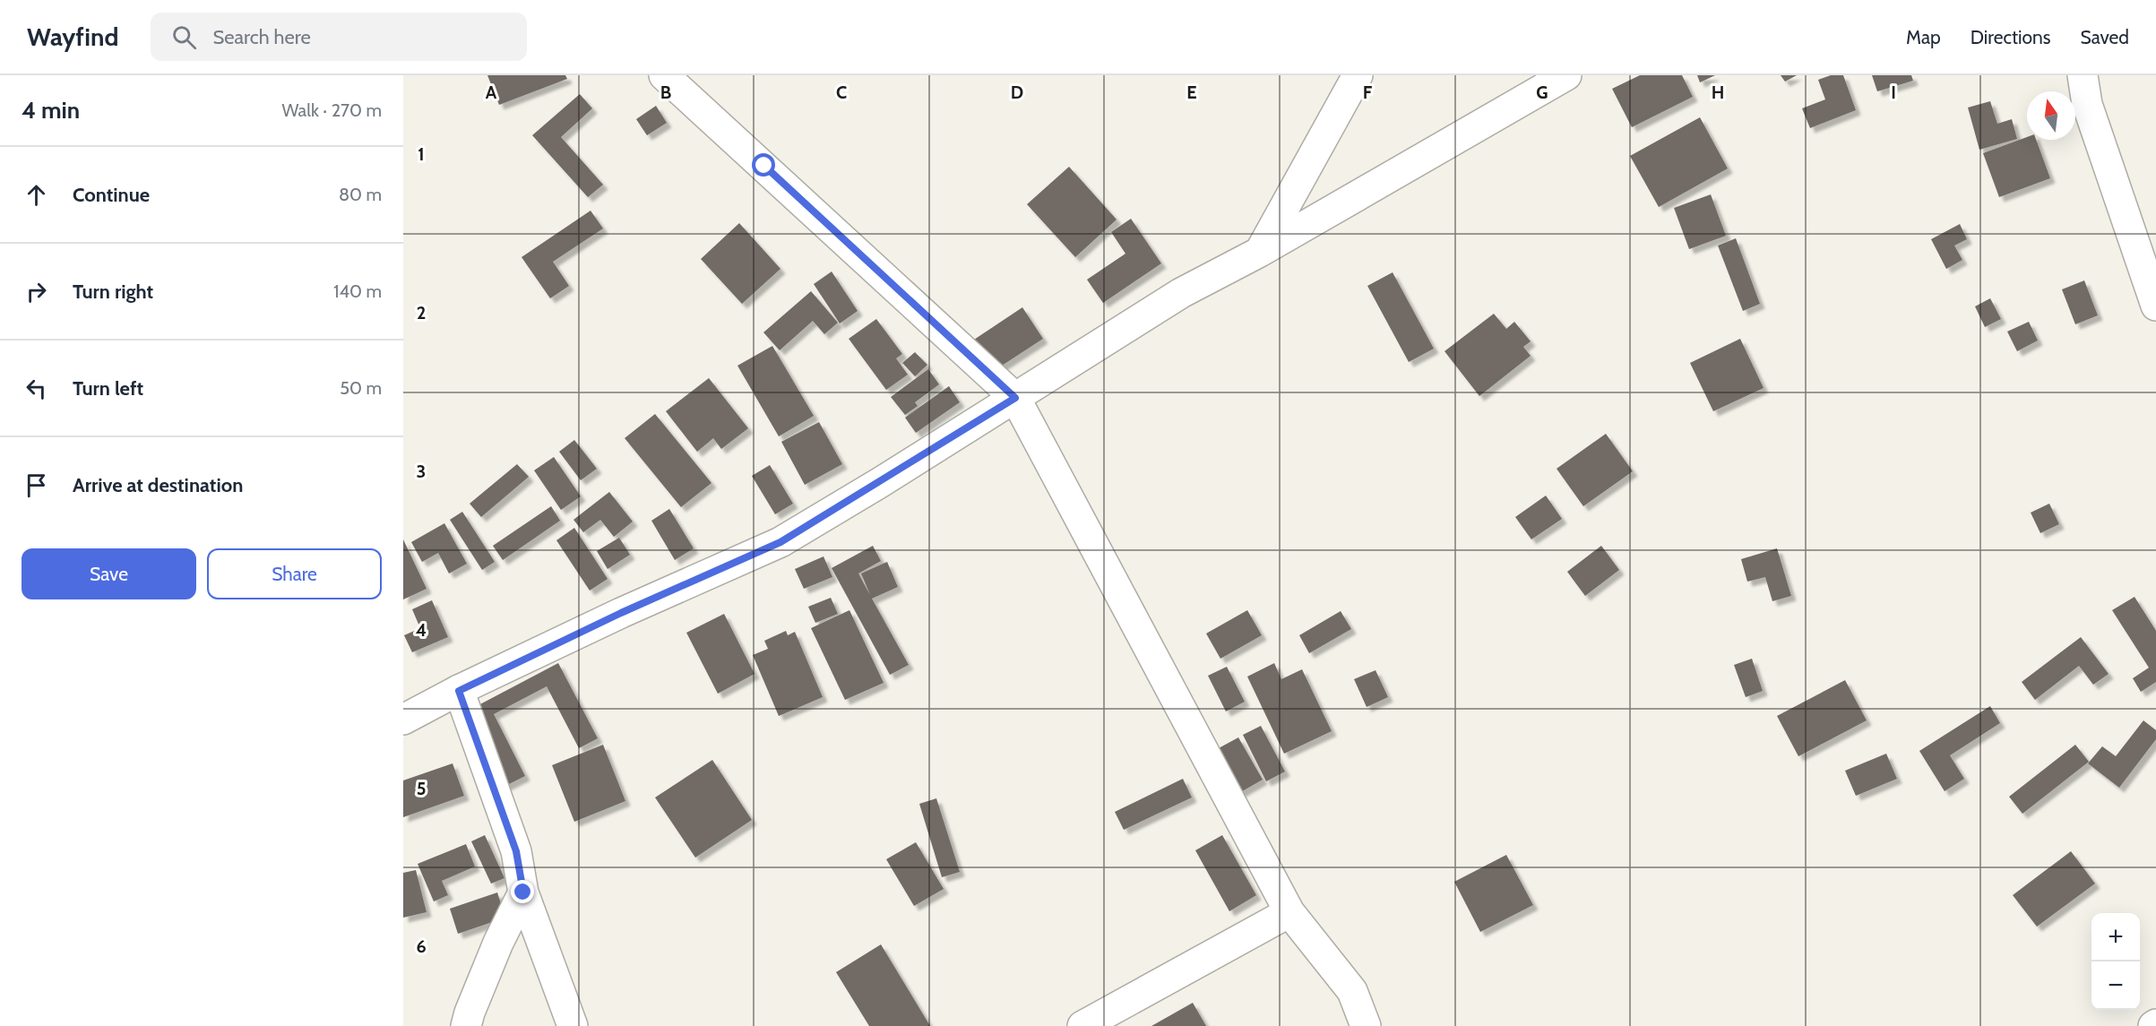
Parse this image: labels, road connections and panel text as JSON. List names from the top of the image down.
{
  "north": "top",
  "page": {
    "header": "Wayfind",
    "search": "Search here",
    "nav": ["Map", "Directions", "Saved"],
    "heading": ["4 min", "Walk · 270 m"],
    "list": [
      ["Continue", "80 m"],
      ["Turn right", "140 m"],
      ["Turn left", "50 m"],
      "Arrive at destination"
    ],
    "buttons": ["Save", "Share"],
    "map_buttons": ["+", "−"]
  },
  "grid": {
    "columns": [
      "A",
      "B",
      "C",
      "D",
      "E",
      "F",
      "G",
      "H",
      "I"
    ],
    "rows": [
      "1",
      "2",
      "3",
      "4",
      "5",
      "6"
    ]
  }
}
